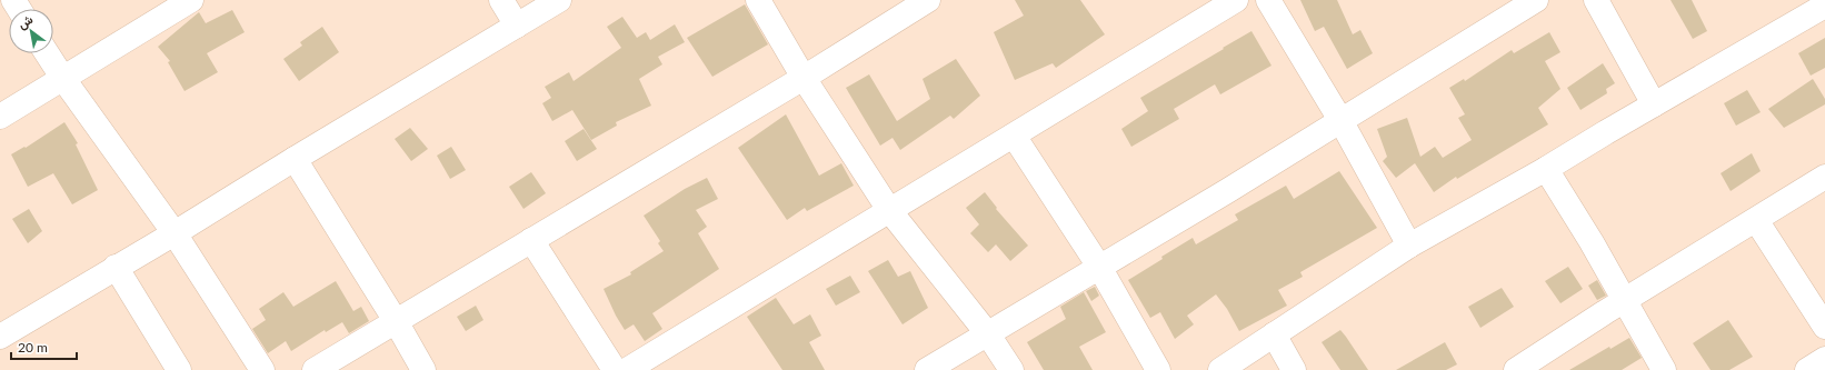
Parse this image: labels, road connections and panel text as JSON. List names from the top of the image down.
{
  "scale_bar": "20 m",
  "north": "top left"
}
